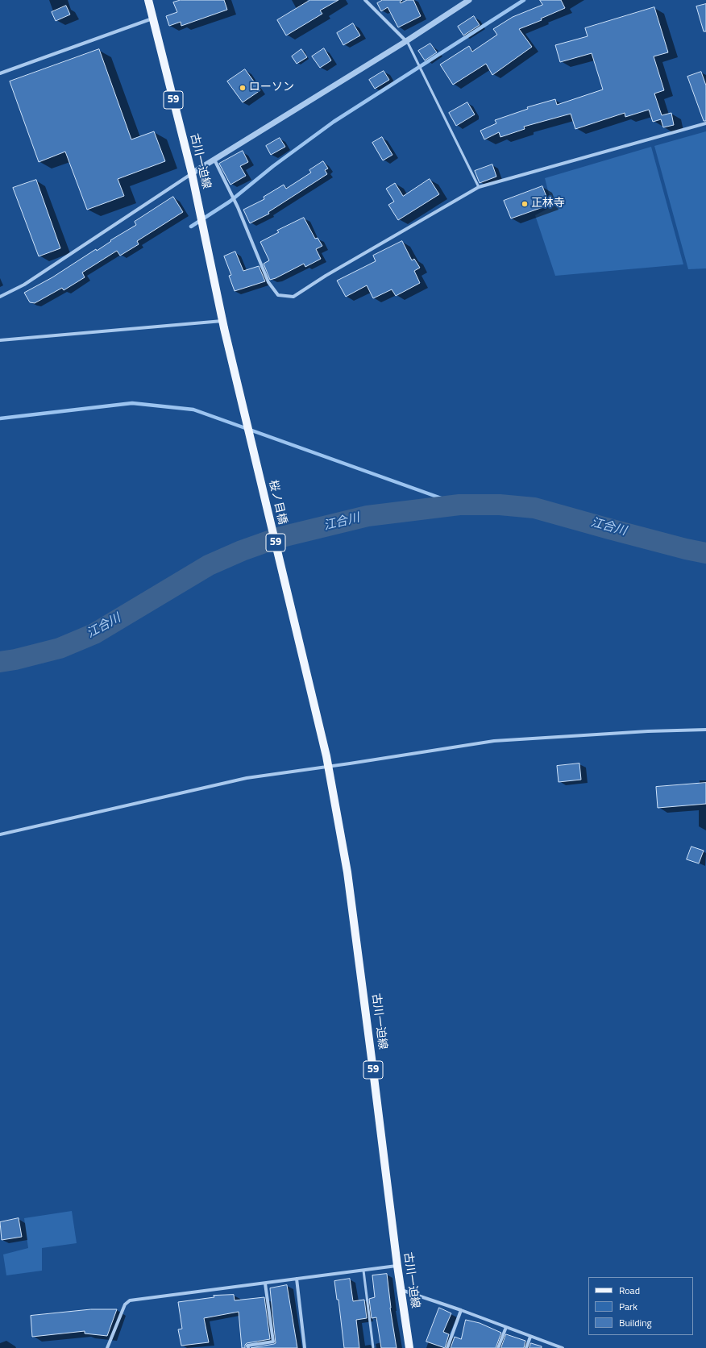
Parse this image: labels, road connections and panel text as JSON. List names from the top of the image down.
{
  "streets": {
    "main road": ["59", "古川一迫線", "桜ノ目橋"]
  },
  "crossings": [
    ["古川一迫線", "桜ノ目橋"]
  ],
  "water": ["江合川"],
  "places": ["ローソン", "正林寺"],
  "legend": ["Road", "Park", "Building"]
}
